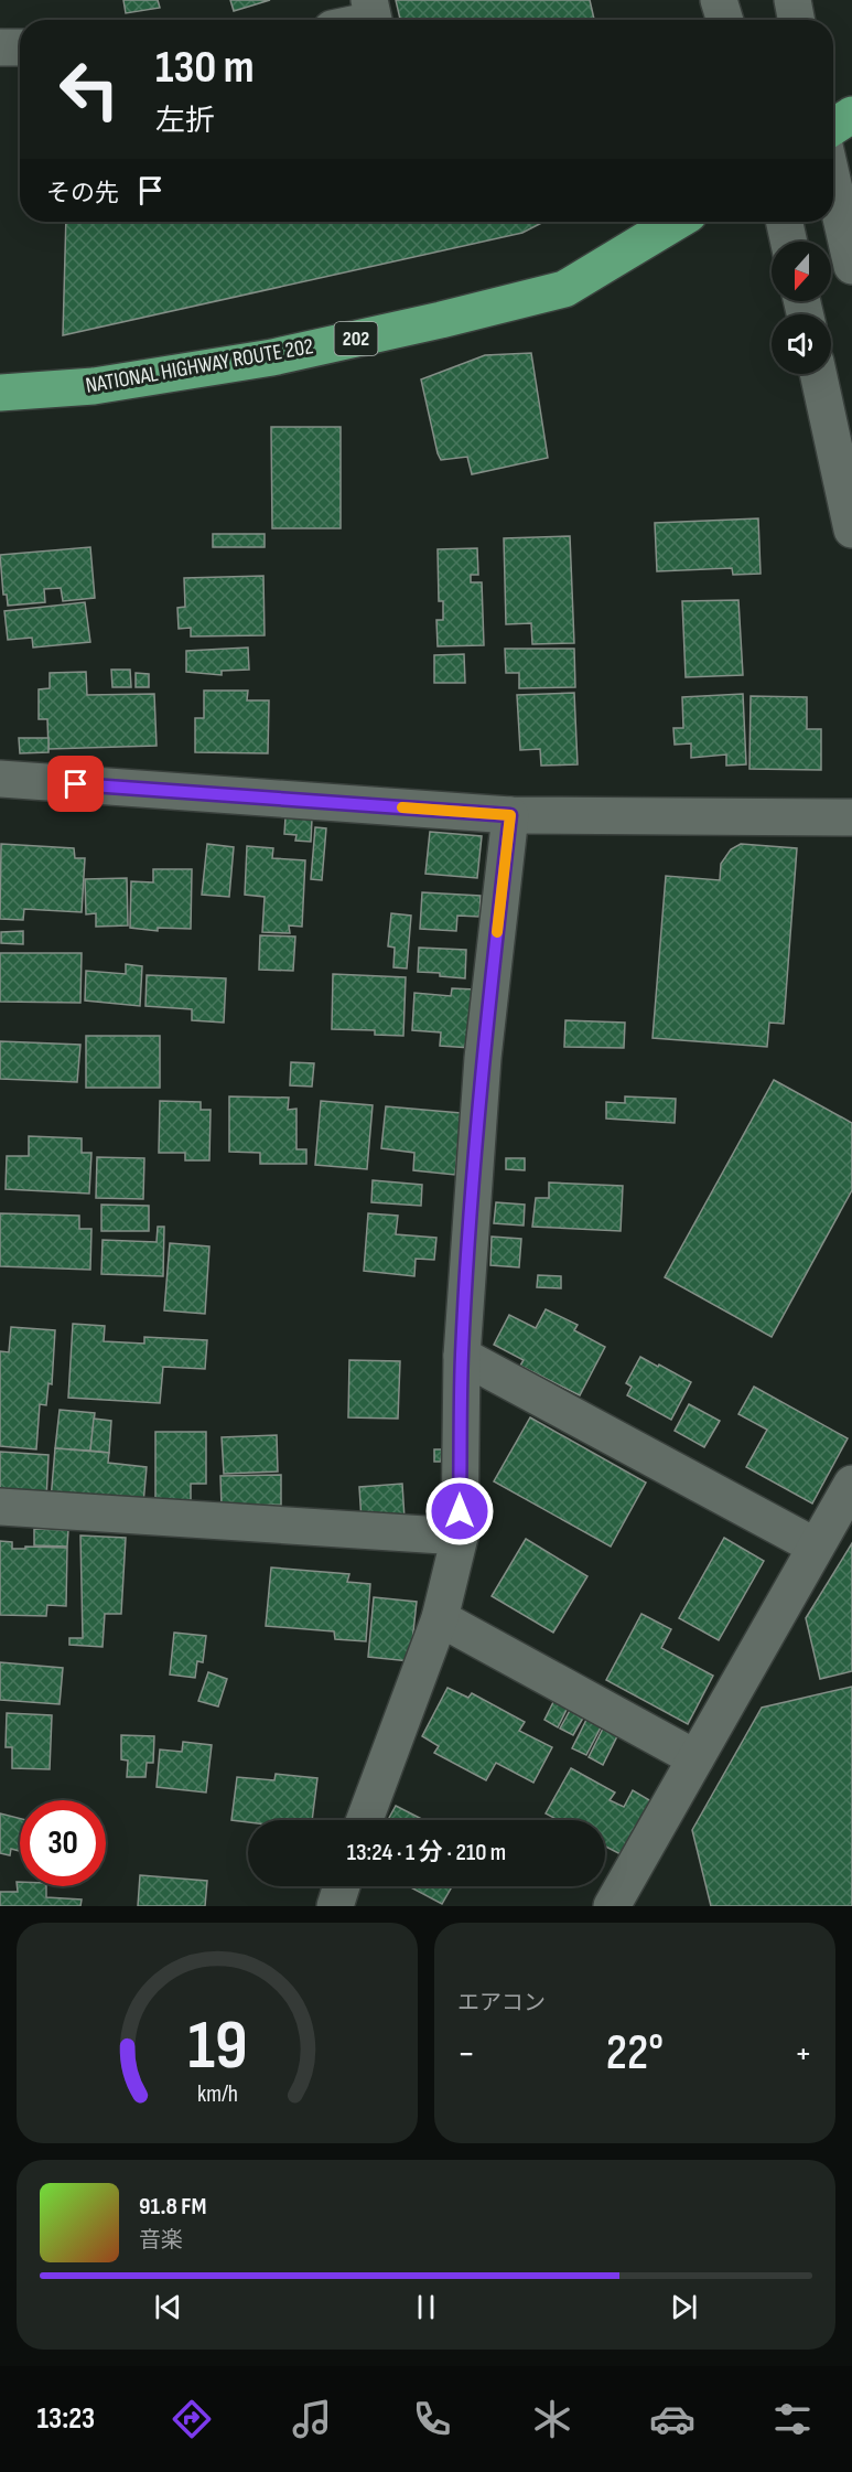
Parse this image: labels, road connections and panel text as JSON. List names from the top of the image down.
{
  "streets": {
    "highway": ["202", "NATIONAL HIGHWAY ROUTE 202"]
  },
  "north": "bottom",
  "page": {
    "turn": ["130 m", "左折"],
    "then": "その先",
    "limit": "30",
    "trip": "13:24 · 1 分 · 210 m",
    "tile": "エアコン",
    "heat": ["−", "22°", "+"],
    "song": ["91.8 FM", "音楽"],
    "tabs": "13:23",
    "gauge": ["19", "km/h"]
  }
}
